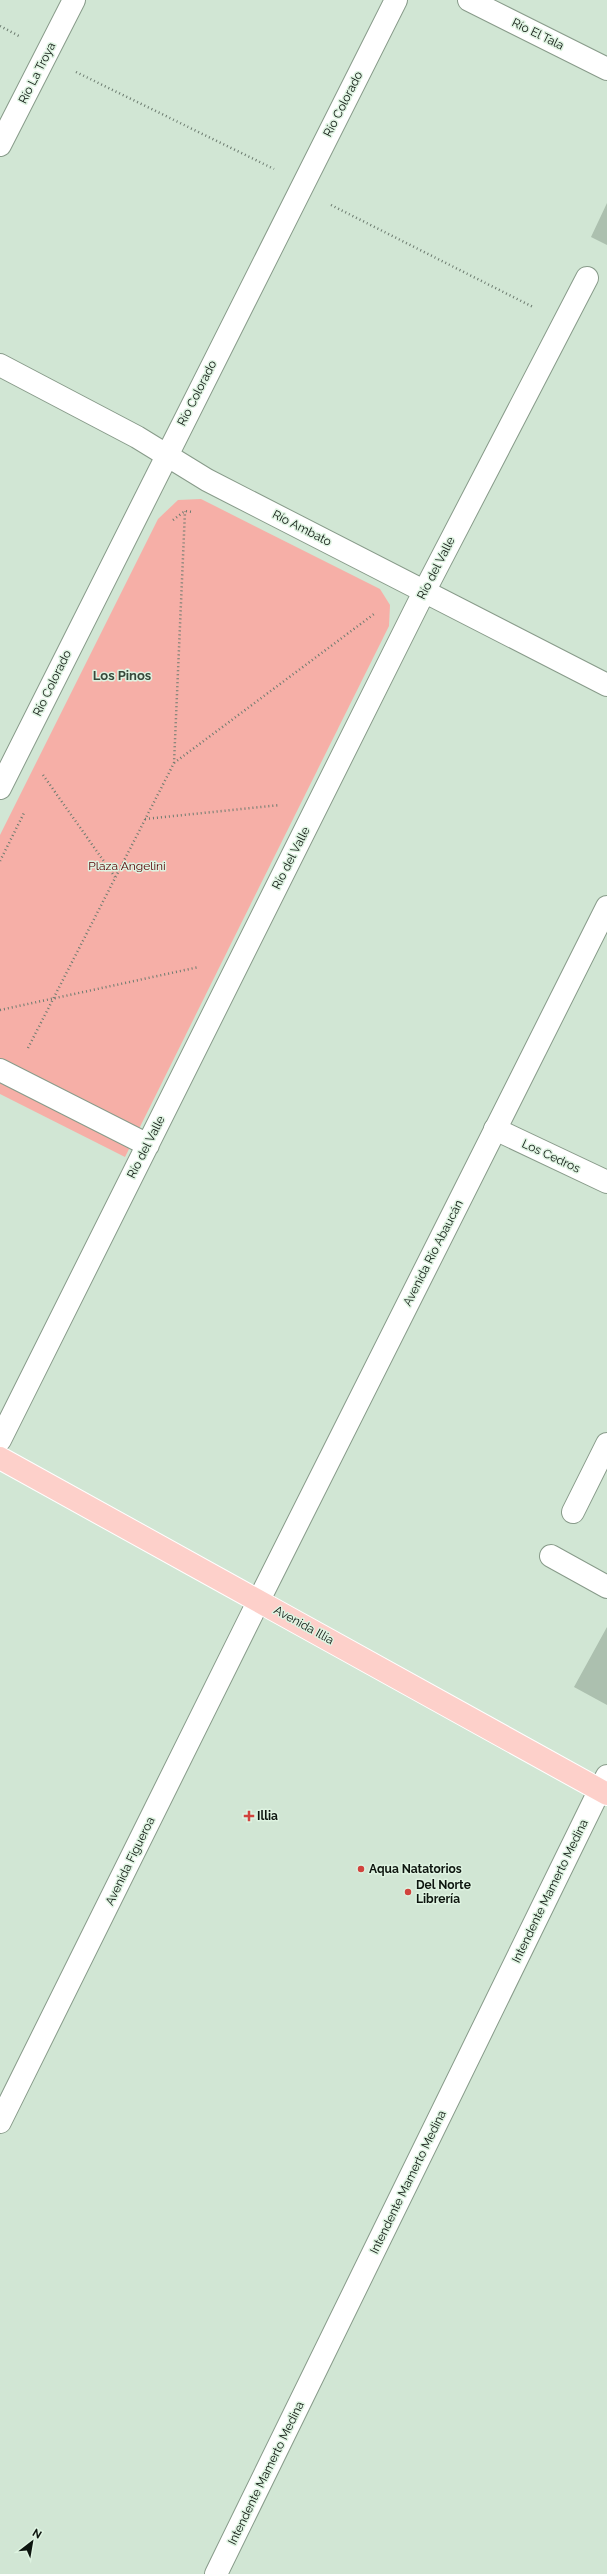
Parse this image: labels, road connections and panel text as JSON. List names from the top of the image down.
{
  "streets": {
    "main road": ["Avenida Illia"],
    "street": [
      "Río El Tala",
      "Río La Troya",
      "Río Colorado",
      "Río Ambato",
      "Río del Valle",
      "Los Cedros",
      "Avenida Río Abaucán",
      "Avenida Figueroa",
      "Intendente Mamerto Medina"
    ]
  },
  "crossings": [
    ["Río Colorado", "Río Ambato"],
    ["Río Ambato", "Río del Valle"],
    ["Los Cedros", "Avenida Río Abaucán"],
    ["Avenida Río Abaucán", "Avenida Illia"],
    ["Avenida Río Abaucán", "Avenida Figueroa"],
    ["Avenida Illia", "Avenida Figueroa"],
    ["Avenida Illia", "Intendente Mamerto Medina"]
  ],
  "districts": ["Los Pinos"],
  "parks": ["Plaza Angelini"],
  "places": {
    "health": ["Illia"],
    "other": ["Aqua Natatorios", "Del Norte Librería"]
  },
  "north": "top right"
}
